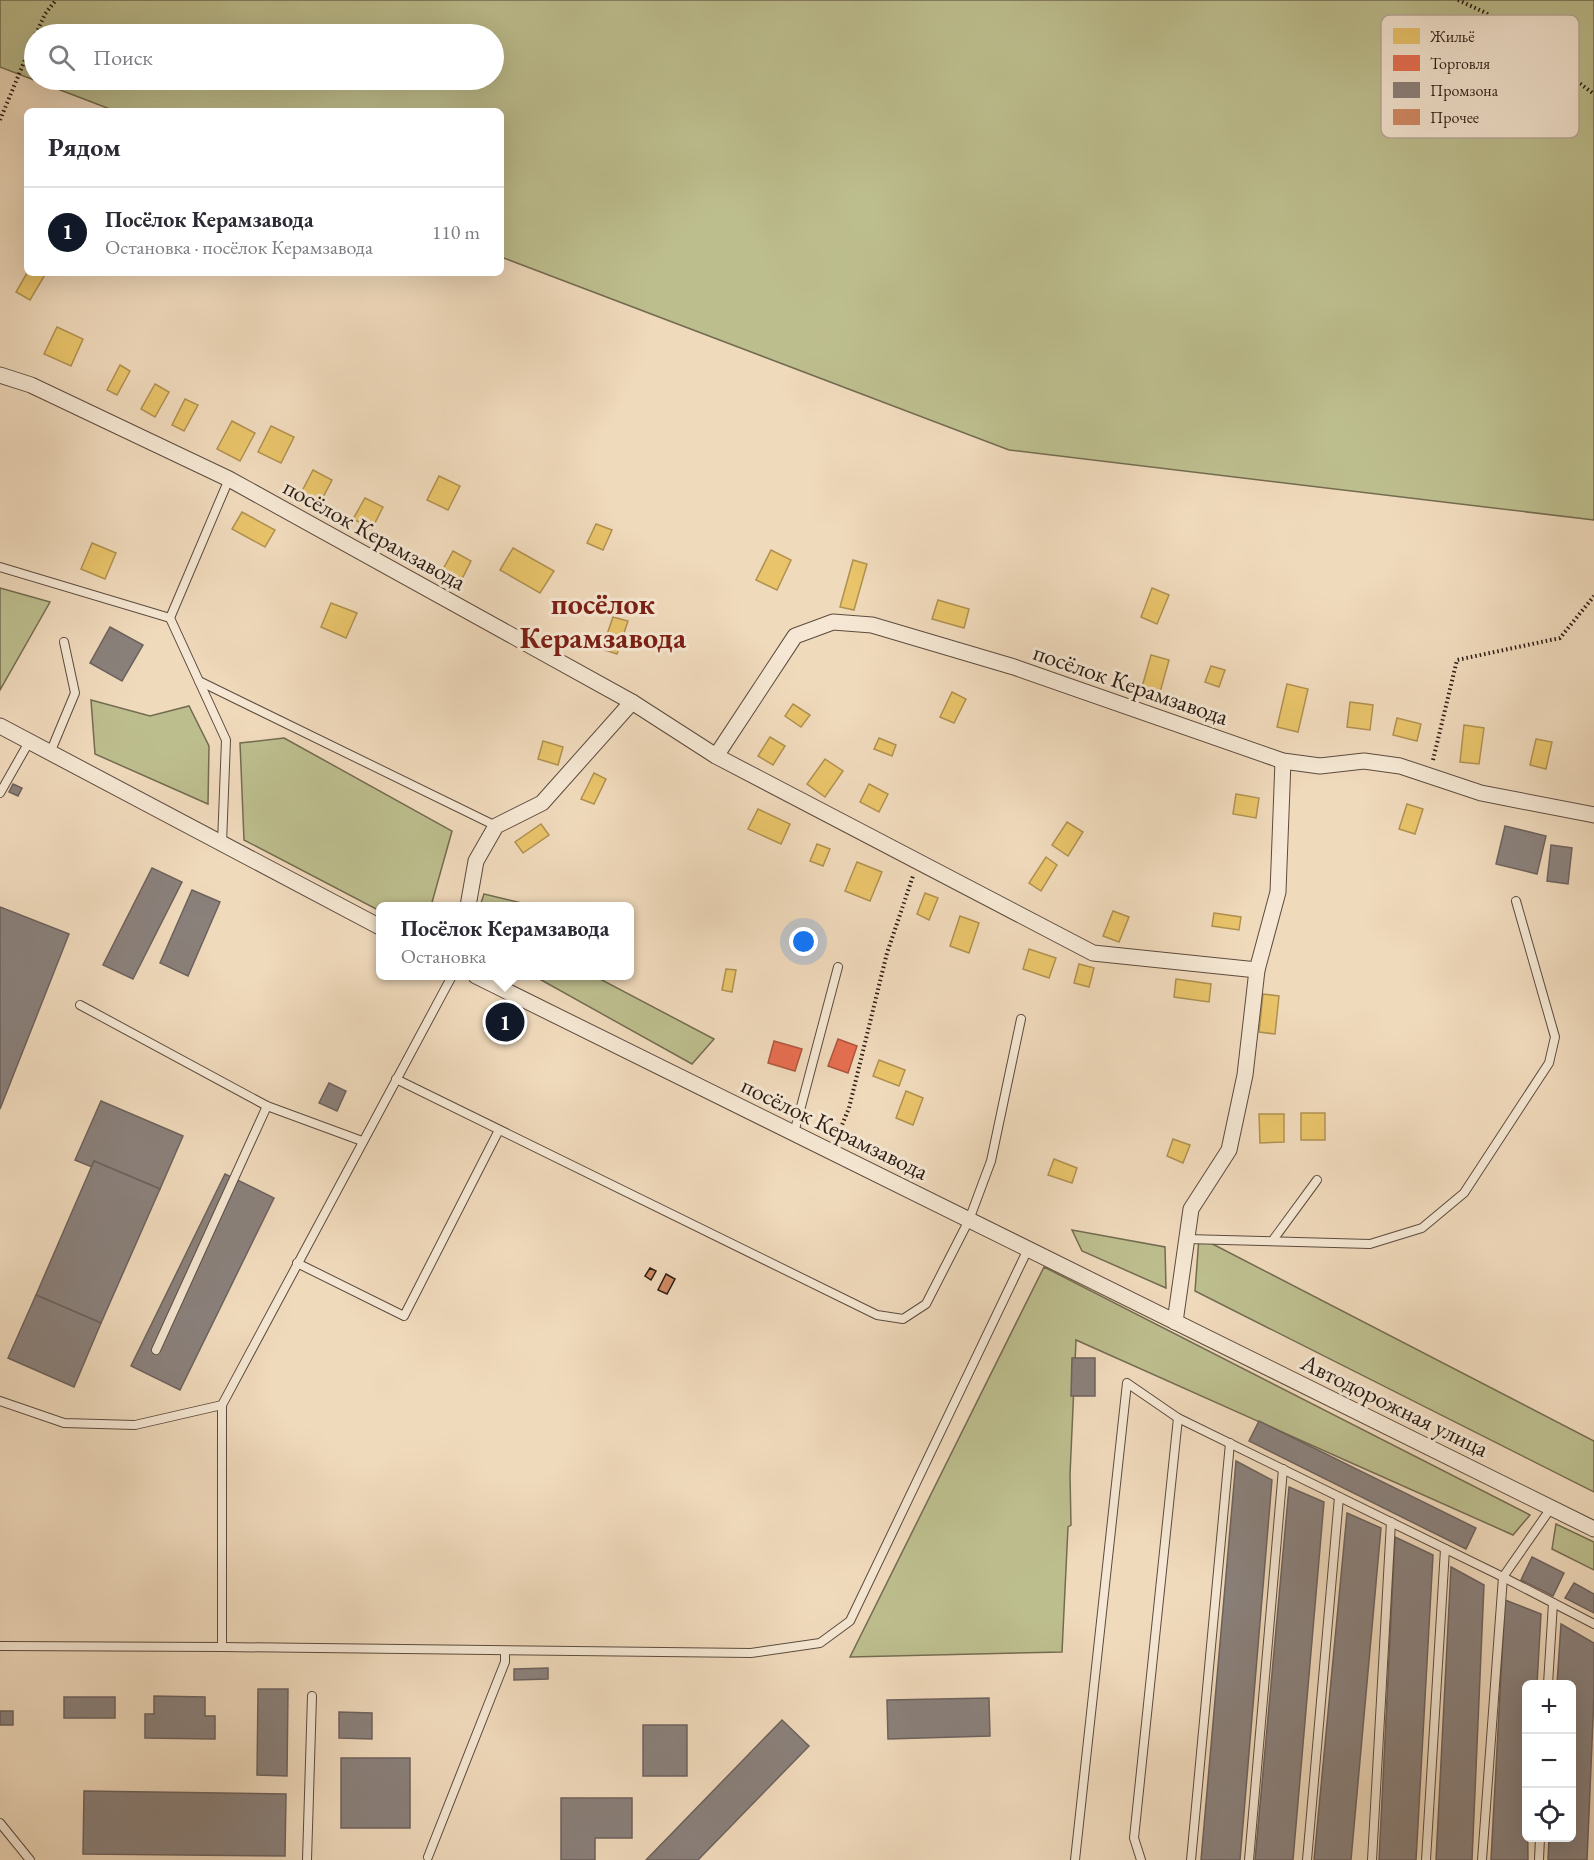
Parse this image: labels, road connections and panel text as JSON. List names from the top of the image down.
{
  "streets": {
    "street": ["посёлок Керамзавода", "Автодорожная улица"]
  },
  "crossings": [
    ["посёлок Керамзавода", "Автодорожная улица"]
  ],
  "districts": ["посёлок Керамзавода"],
  "legend": [
    "Жильё",
    "Торговля",
    "Промзона",
    "Прочее"
  ],
  "page": {
    "search": "Поиск",
    "heading": "Рядом",
    "list": [
      {
        "mark": "1",
        "name": "Посёлок Керамзавода",
        "note": "Остановка · посёлок Керамзавода",
        "value": "110 m"
      }
    ],
    "popup": ["Посёлок Керамзавода", "Остановка"],
    "pins": "1",
    "map_buttons": ["+", "−"]
  }
}
